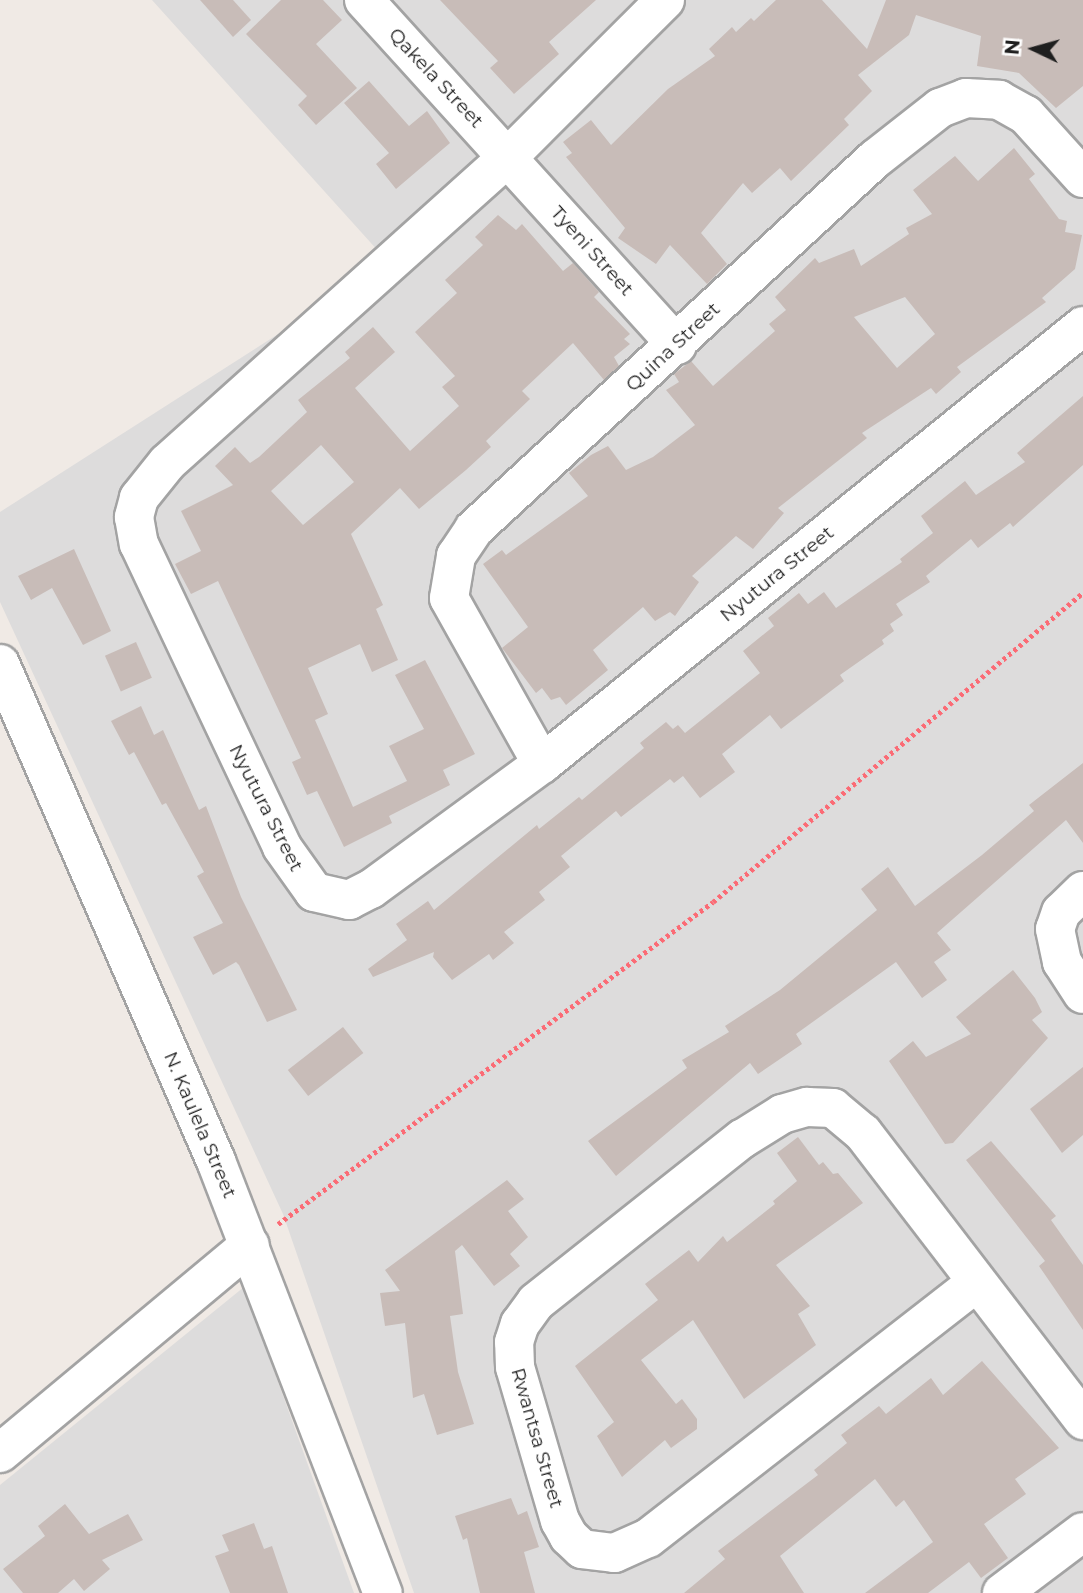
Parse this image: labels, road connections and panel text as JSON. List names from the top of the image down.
{
  "streets": {
    "street": [
      "Qakela Street",
      "Tyeni Street",
      "Quina Street",
      "Nyutura Street",
      "N. Kaulela Street",
      "Rwantsa Street"
    ]
  },
  "crossings": [
    ["Qakela Street", "Tyeni Street"],
    ["Qakela Street", "Nyutura Street"],
    ["Tyeni Street", "Quina Street"],
    ["Tyeni Street", "Nyutura Street"],
    ["Quina Street", "Nyutura Street"]
  ],
  "north": "left"
}
